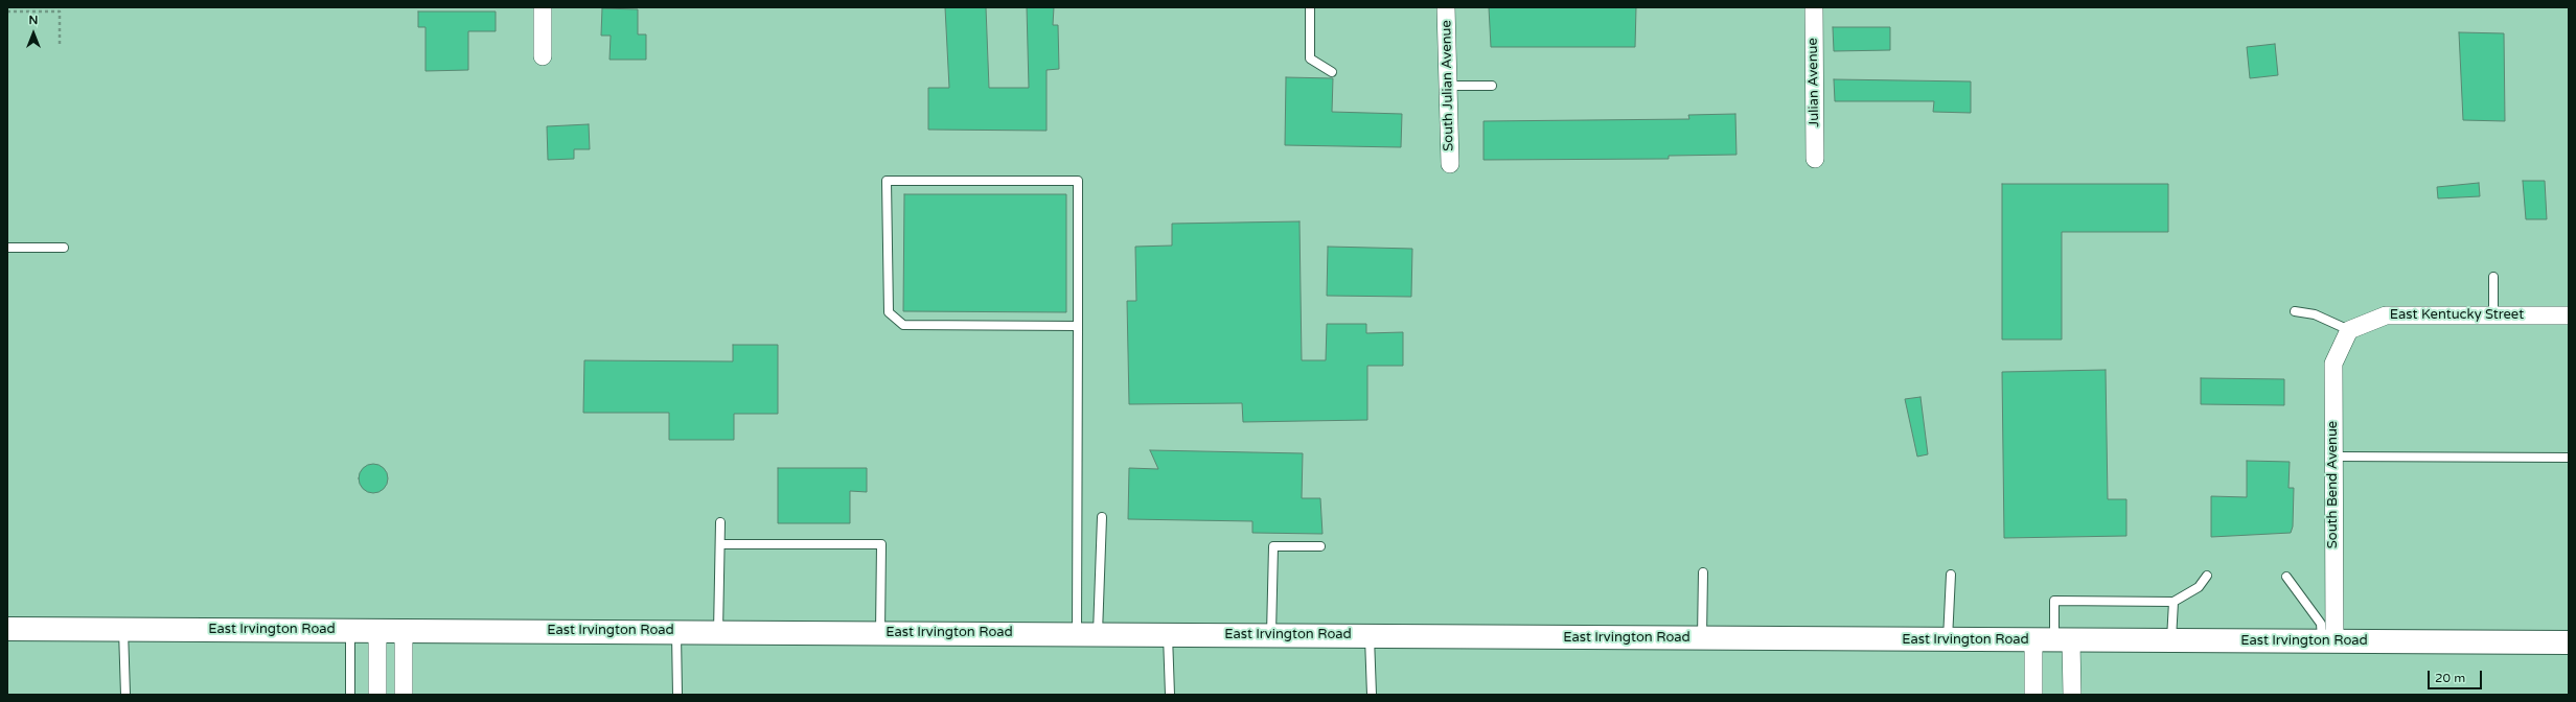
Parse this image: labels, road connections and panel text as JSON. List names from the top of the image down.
{
  "streets": {
    "street": [
      "Julian Avenue",
      "South Julian Avenue",
      "East Kentucky Street",
      "South Bend Avenue",
      "East Irvington Road"
    ]
  },
  "crossings": [
    ["East Kentucky Street", "South Bend Avenue"],
    ["South Bend Avenue", "East Irvington Road"]
  ],
  "scale_bar": "20 m",
  "north": "top"
}
